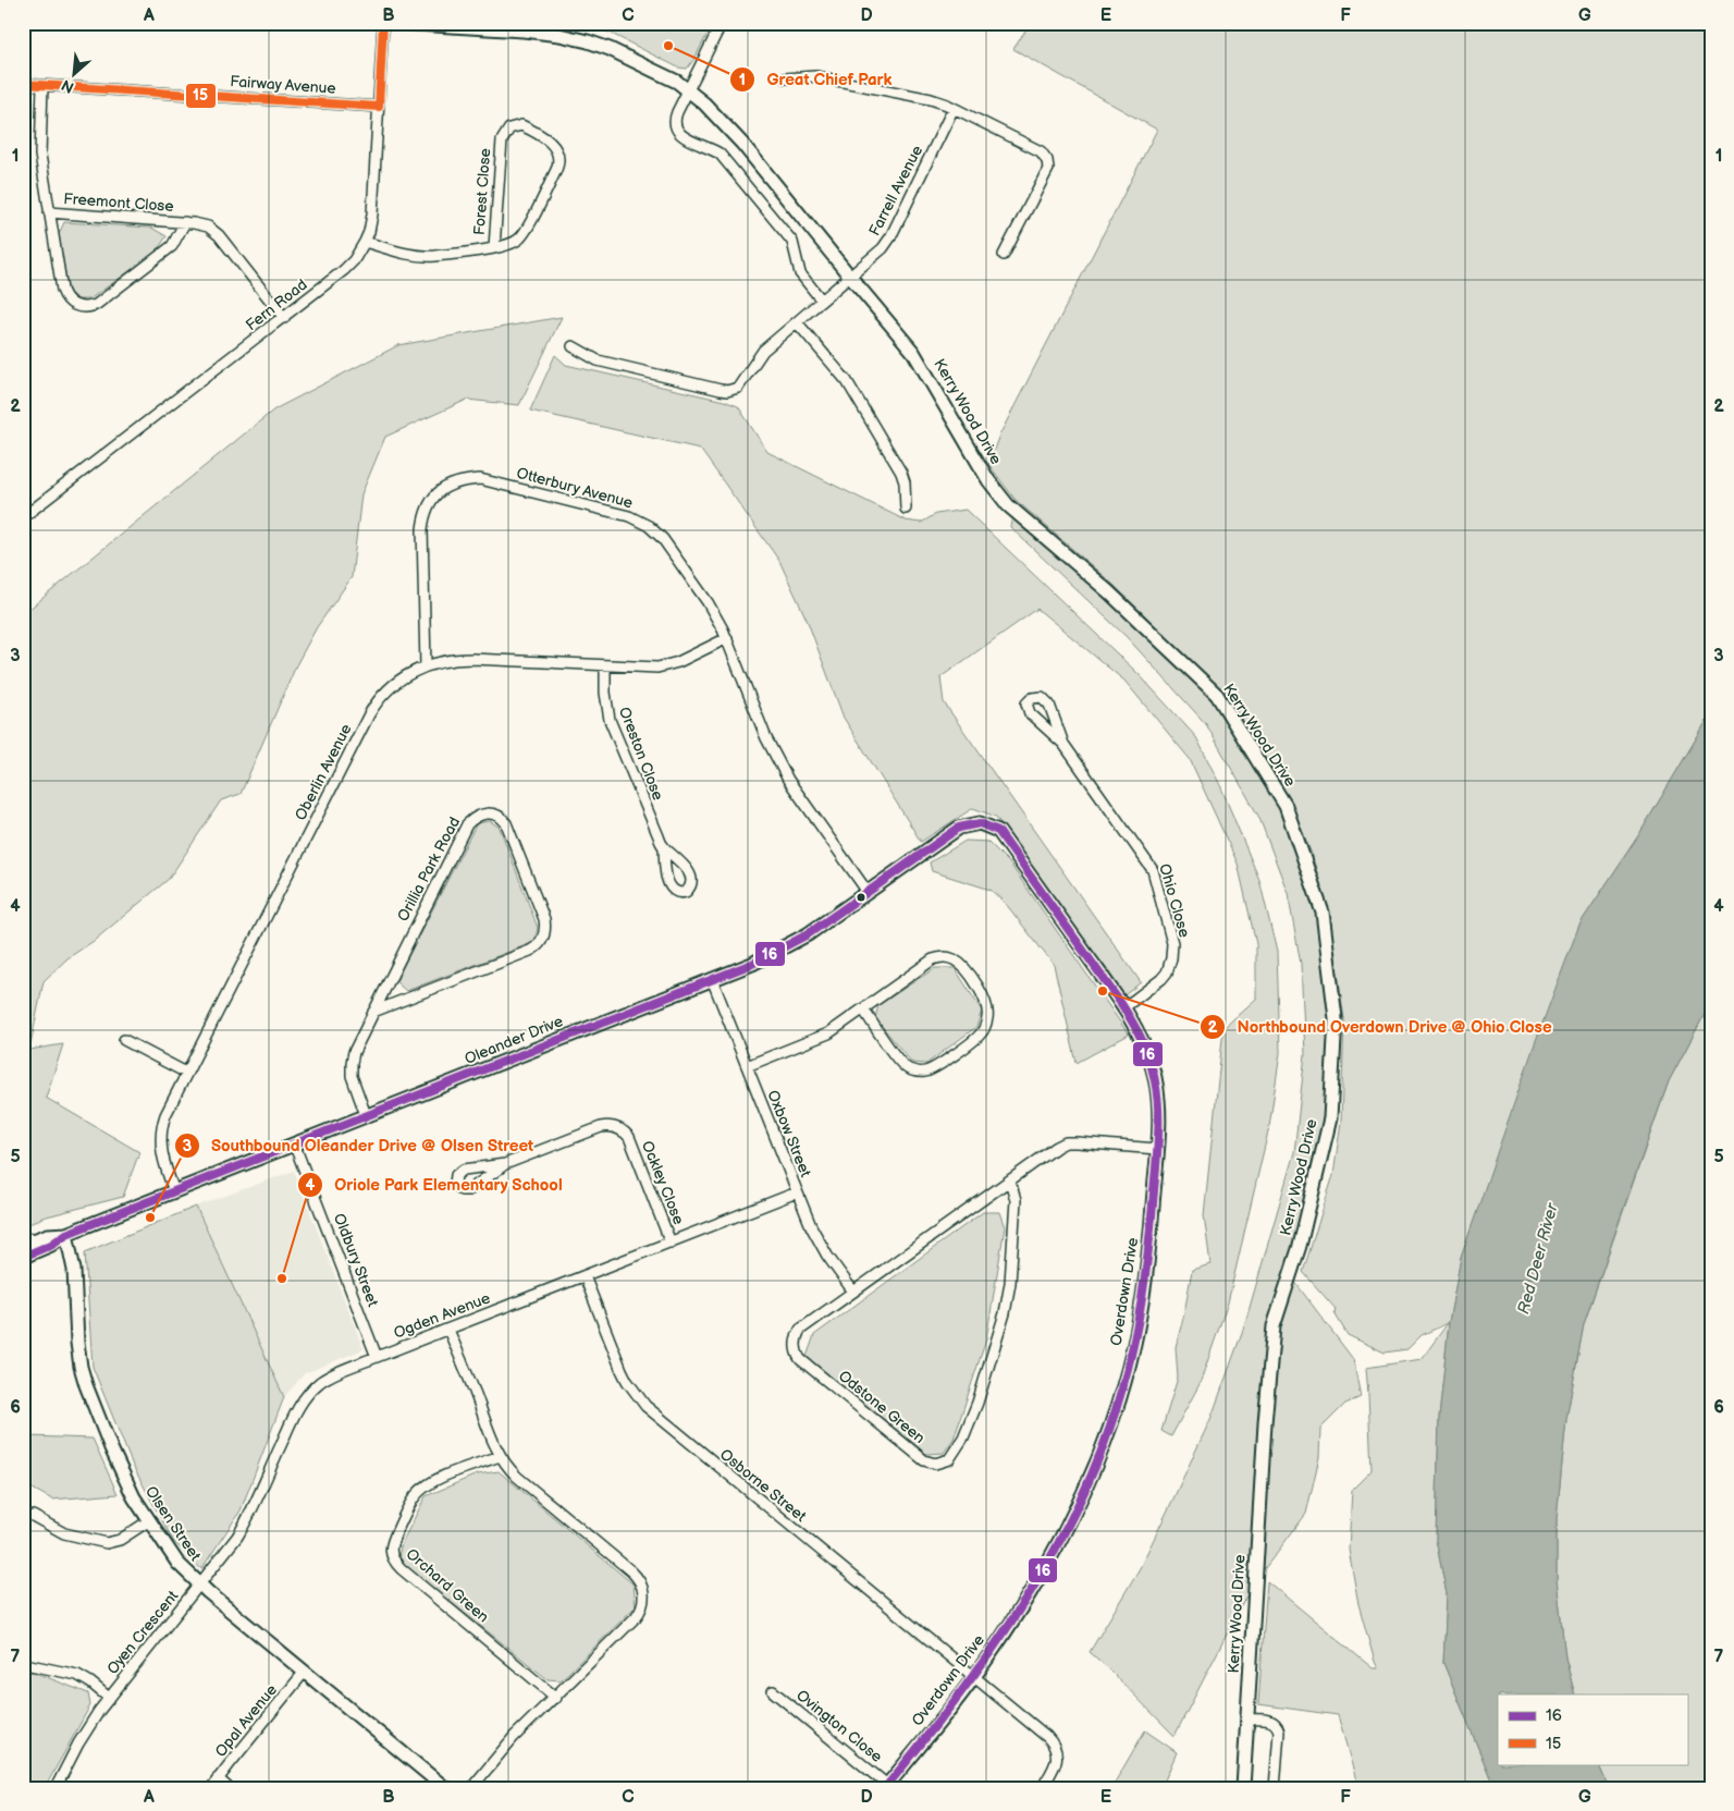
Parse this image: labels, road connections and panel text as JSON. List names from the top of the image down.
{
  "streets": {
    "street": [
      "Fairway Avenue",
      "Farrell Avenue",
      "Forest Close",
      "Freemont Close",
      "Fern Road",
      "Kerry Wood Drive",
      "Otterbury Avenue",
      "Oreston Close",
      "Oberlin Avenue",
      "Orillia Park Road",
      "Ohio Close",
      "Oleander Drive",
      "Oxbow Street",
      "Ockley Close",
      "Oldbury Street",
      "Overdown Drive",
      "Ogden Avenue",
      "Odstone Green",
      "Osborne Street",
      "Olsen Street",
      "Orchard Green",
      "Oyen Crescent",
      "Opal Avenue",
      "Ovington Close"
    ]
  },
  "crossings": [
    ["Fairway Avenue", "Freemont Close"],
    ["Fairway Avenue", "Fern Road"],
    ["Farrell Avenue", "Kerry Wood Drive"],
    ["Forest Close", "Fern Road"],
    ["Freemont Close", "Fern Road"],
    ["Otterbury Avenue", "Oberlin Avenue"],
    ["Otterbury Avenue", "Oleander Drive"],
    ["Oreston Close", "Oberlin Avenue"],
    ["Oberlin Avenue", "Oleander Drive"],
    ["Orillia Park Road", "Oleander Drive"],
    ["Ohio Close", "Overdown Drive"],
    ["Oleander Drive", "Oxbow Street"],
    ["Oleander Drive", "Oldbury Street"],
    ["Oleander Drive", "Overdown Drive"],
    ["Oleander Drive", "Olsen Street"],
    ["Oxbow Street", "Ogden Avenue"],
    ["Oxbow Street", "Odstone Green"],
    ["Ockley Close", "Ogden Avenue"],
    ["Oldbury Street", "Ogden Avenue"],
    ["Overdown Drive", "Odstone Green"],
    ["Overdown Drive", "Osborne Street"],
    ["Overdown Drive", "Ovington Close"],
    ["Ogden Avenue", "Osborne Street"],
    ["Ogden Avenue", "Olsen Street"],
    ["Ogden Avenue", "Oyen Crescent"],
    ["Olsen Street", "Oyen Crescent"],
    ["Olsen Street", "Opal Avenue"]
  ],
  "water": ["Red Deer River"],
  "places": [
    "Great Chief Park",
    "Northbound Overdown Drive @ Ohio Close",
    "Southbound Oleander Drive @ Olsen Street",
    "Oriole Park Elementary School"
  ],
  "lines": ["transit line 15", "transit line 16"],
  "legend": ["16", "15"],
  "north": "bottom left",
  "grid": {
    "columns": [
      "A",
      "B",
      "C",
      "D",
      "E",
      "F",
      "G"
    ],
    "rows": [
      "1",
      "2",
      "3",
      "4",
      "5",
      "6",
      "7"
    ]
  }
}
